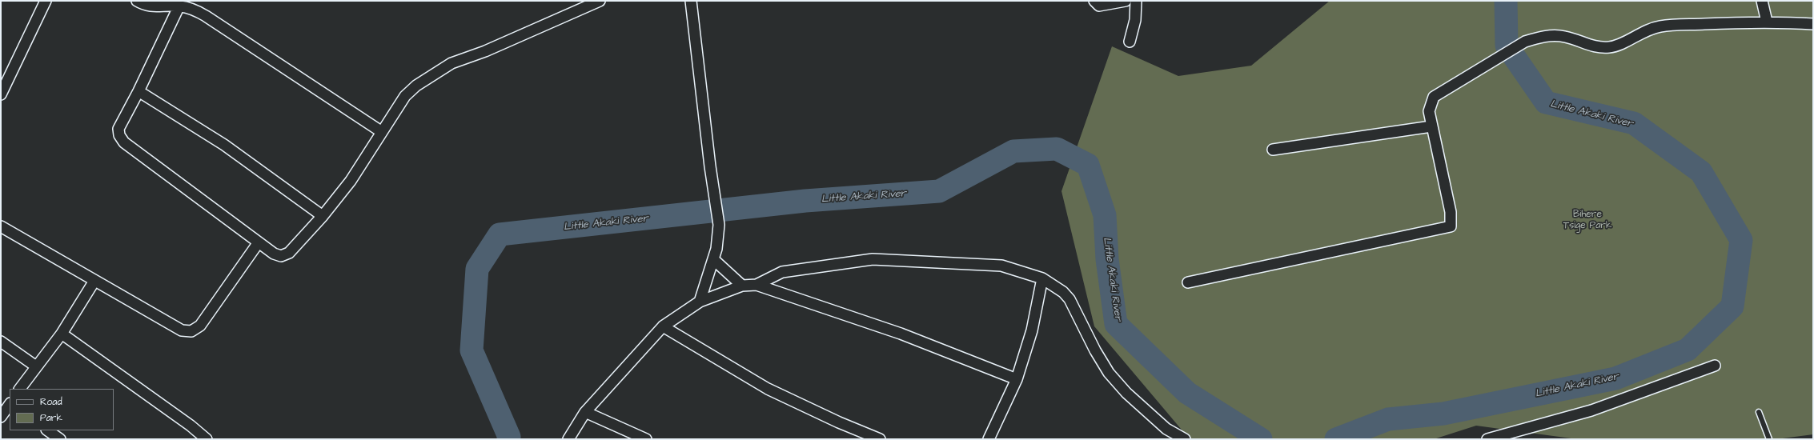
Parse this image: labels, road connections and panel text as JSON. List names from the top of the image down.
{
  "water": ["Little Akaki River"],
  "parks": ["Bihere Tsige Park"],
  "legend": ["Road", "Park"]
}
